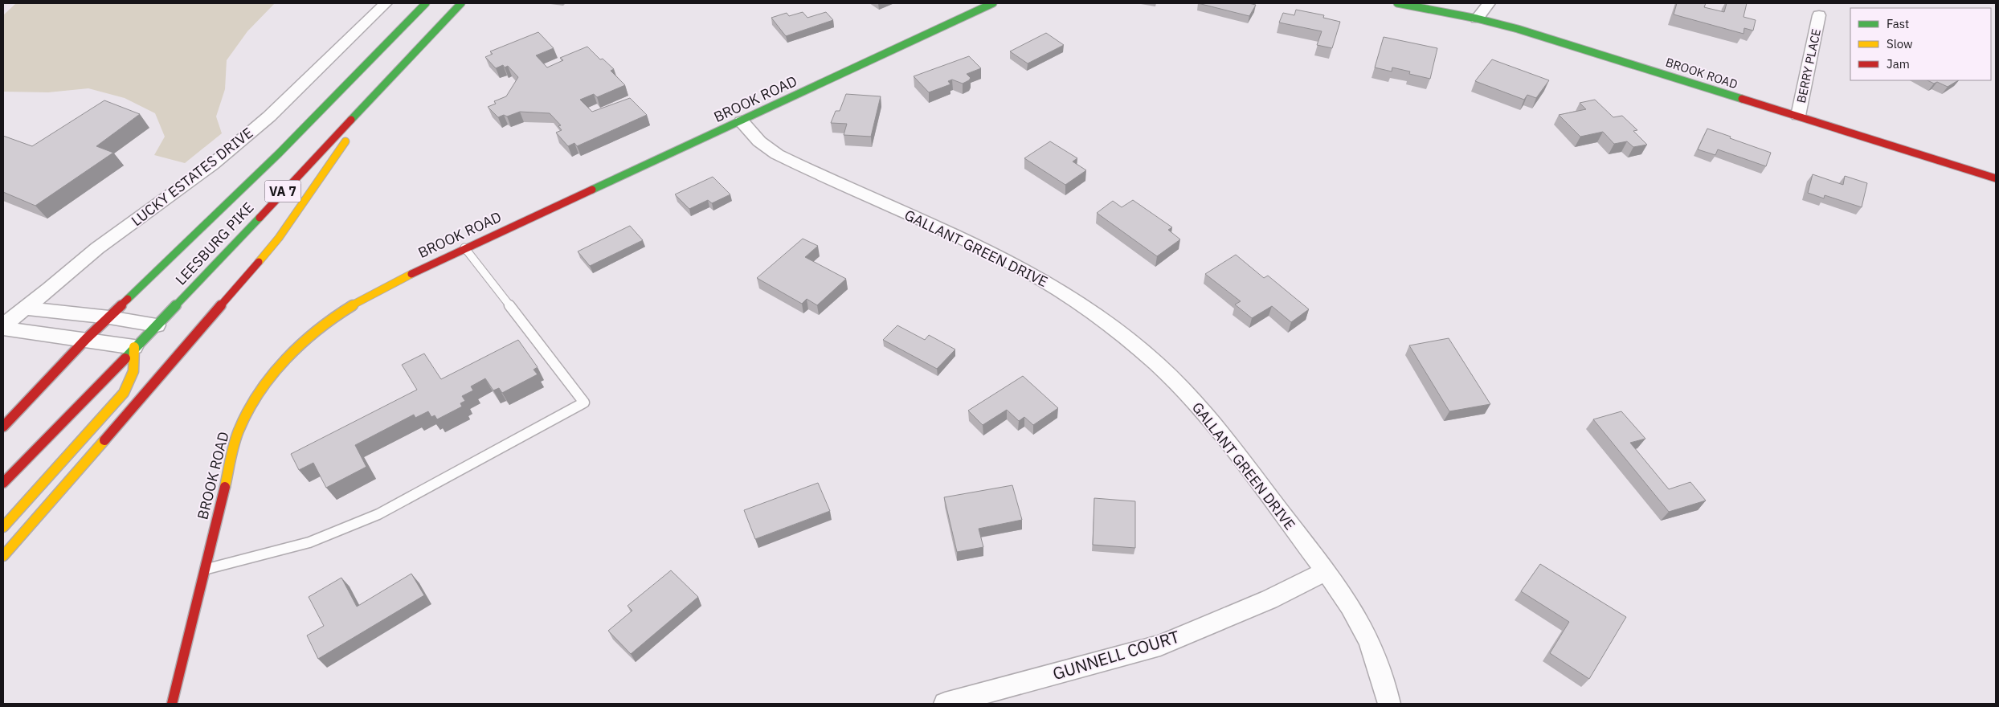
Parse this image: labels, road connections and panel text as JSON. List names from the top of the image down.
{
  "streets": {
    "main road": ["BROOK ROAD", "VA 7", "LEESBURG PIKE"],
    "street": [
      "BERRY PLACE",
      "LUCKY ESTATES DRIVE",
      "GALLANT GREEN DRIVE",
      "GUNNELL COURT"
    ]
  },
  "crossings": [
    ["BERRY PLACE", "BROOK ROAD"],
    ["BROOK ROAD", "GALLANT GREEN DRIVE"],
    ["LUCKY ESTATES DRIVE", "LEESBURG PIKE"],
    ["GALLANT GREEN DRIVE", "GUNNELL COURT"]
  ],
  "legend": ["Fast", "Slow", "Jam"]
}
